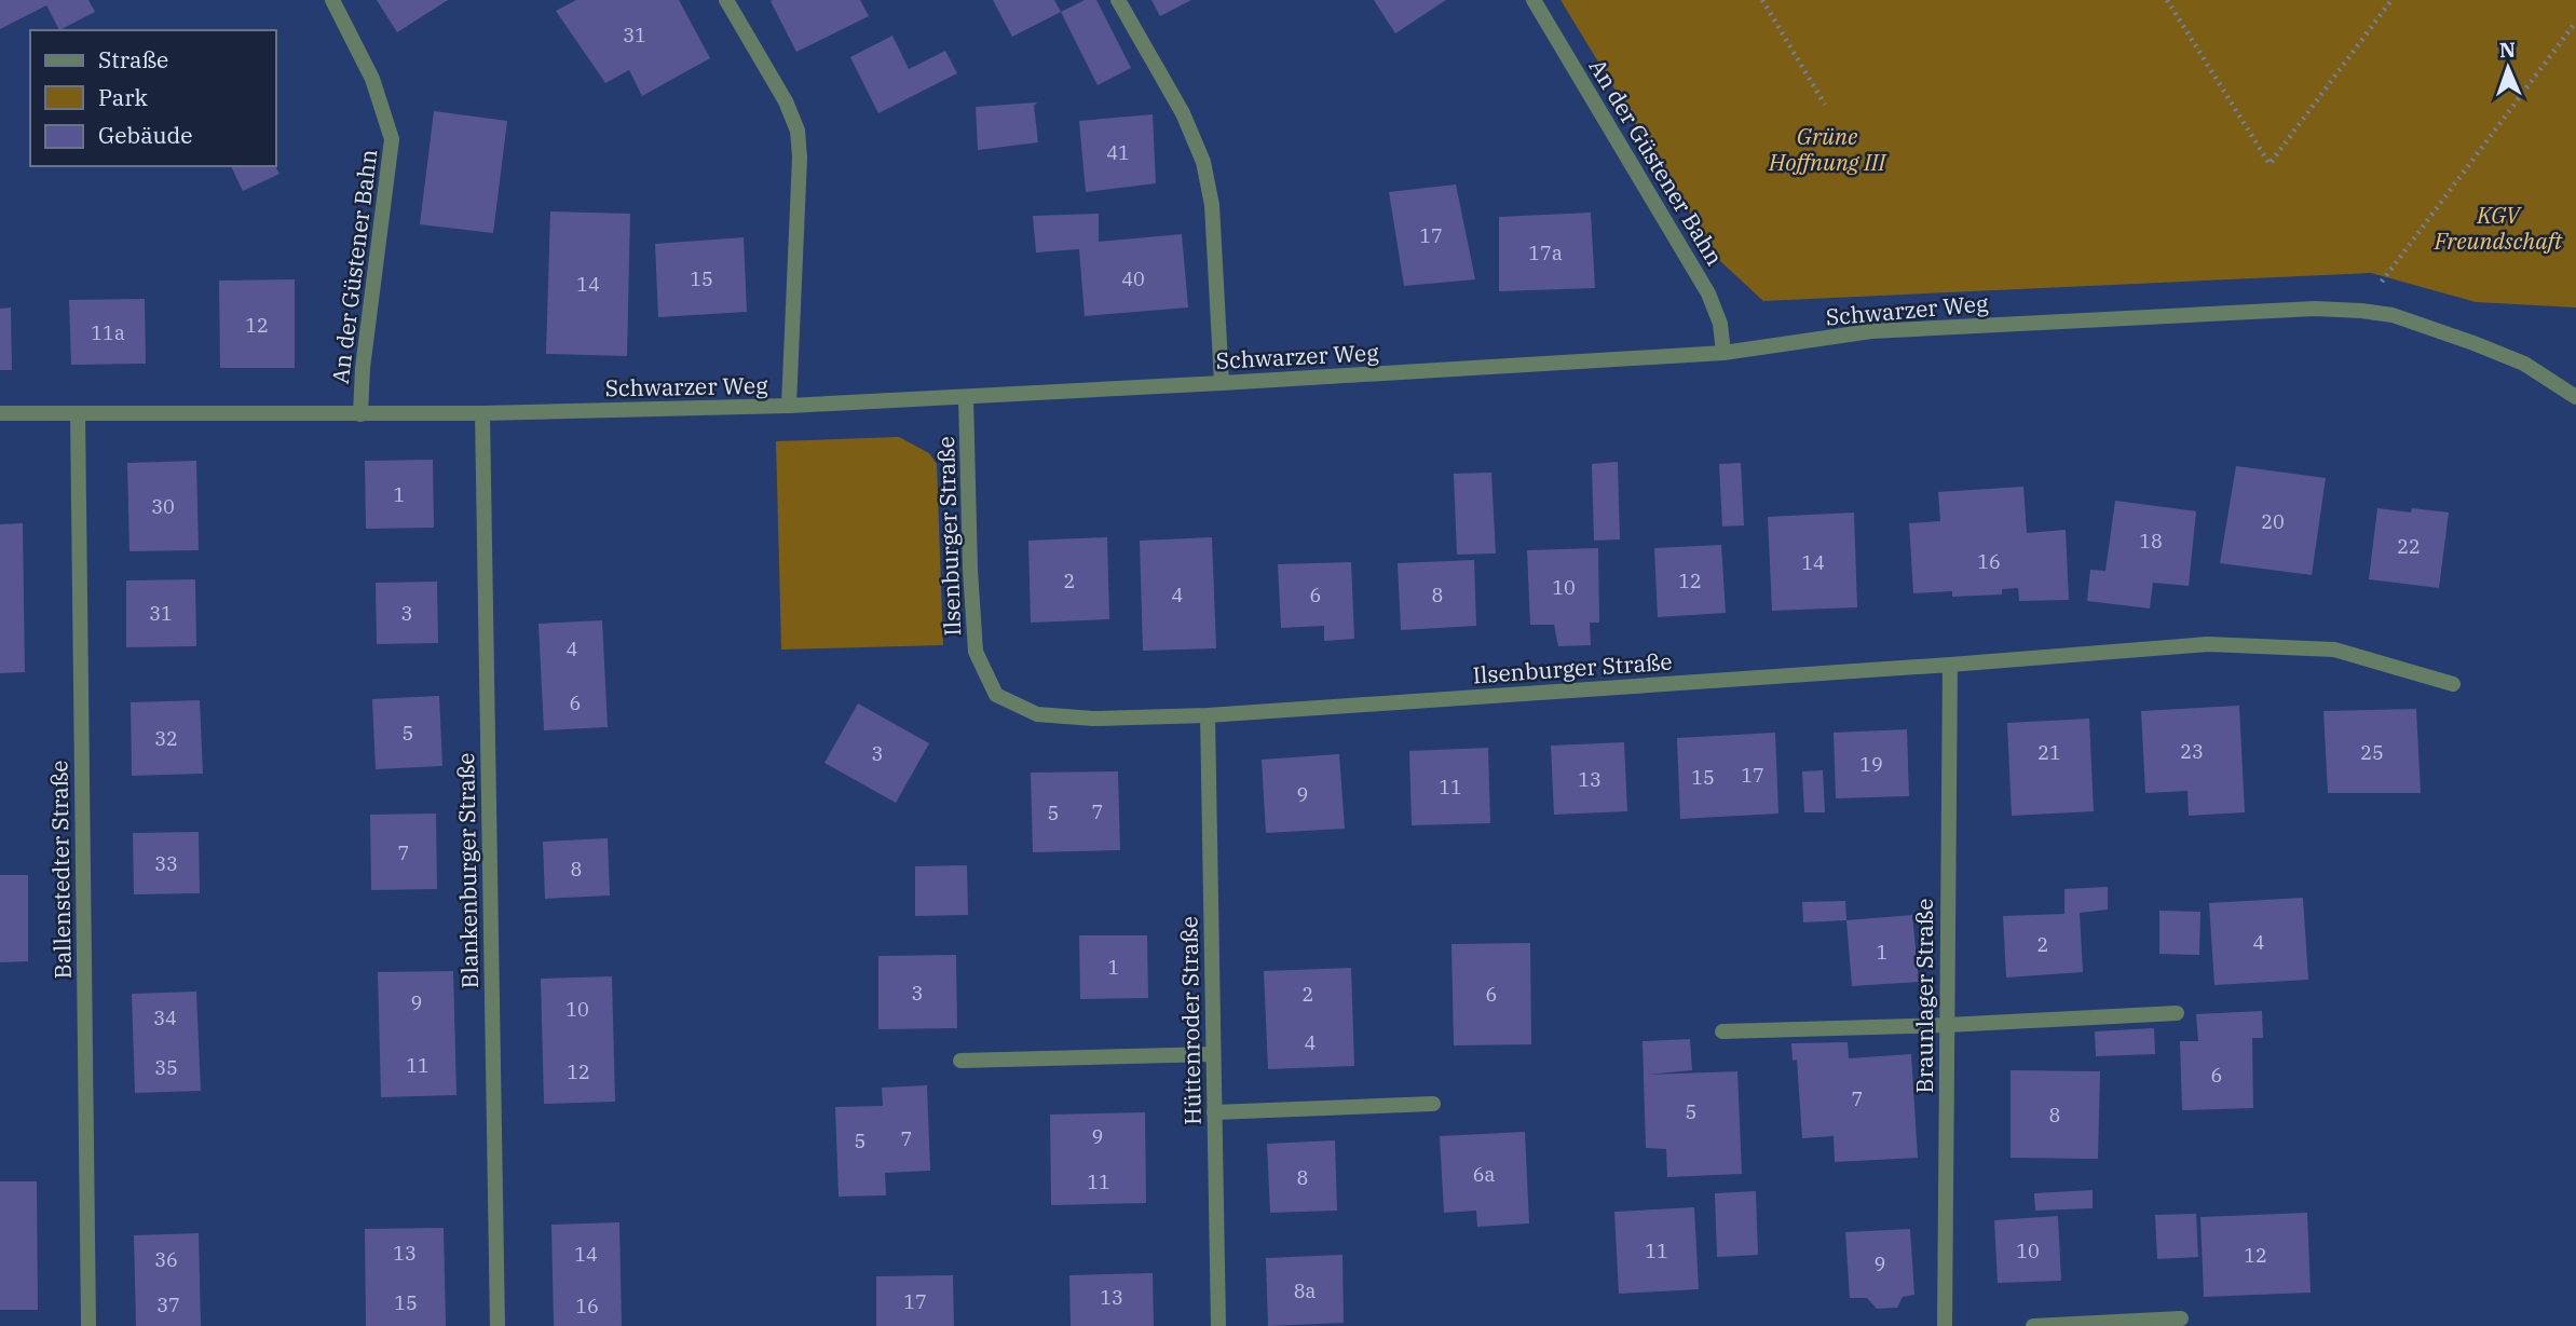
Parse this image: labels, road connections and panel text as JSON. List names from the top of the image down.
{
  "streets": {
    "street": [
      "An der Güstener Bahn",
      "Schwarzer Weg",
      "Ilsenburger Straße",
      "Ballenstedter Straße",
      "Blankenburger Straße",
      "Braunlager Straße",
      "Hüttenroder Straße"
    ]
  },
  "crossings": [
    ["An der Güstener Bahn", "Schwarzer Weg"],
    ["Schwarzer Weg", "Ilsenburger Straße"],
    ["Schwarzer Weg", "Ballenstedter Straße"],
    ["Schwarzer Weg", "Blankenburger Straße"],
    ["Ilsenburger Straße", "Braunlager Straße"],
    ["Ilsenburger Straße", "Hüttenroder Straße"]
  ],
  "parks": ["Grüne Hoffnung III", "KGV Freundschaft"],
  "house_numbers": [
    "31",
    "41",
    "17",
    "17a",
    "15",
    "40",
    "14",
    "12",
    "11a",
    "1",
    "30",
    "20",
    "18",
    "22",
    "16",
    "14",
    "2",
    "12",
    "10",
    "4",
    "6",
    "8",
    "31",
    "3",
    "4",
    "6",
    "5",
    "32",
    "23",
    "21",
    "25",
    "3",
    "19",
    "17",
    "15",
    "13",
    "11",
    "9",
    "7",
    "5",
    "7",
    "33",
    "8",
    "4",
    "2",
    "1",
    "1",
    "3",
    "2",
    "6",
    "9",
    "10",
    "34",
    "4",
    "11",
    "35",
    "12",
    "6",
    "7",
    "5",
    "8",
    "9",
    "7",
    "5",
    "6a",
    "8",
    "11",
    "11",
    "10",
    "13",
    "14",
    "12",
    "36",
    "9",
    "8a",
    "13",
    "17",
    "15",
    "37",
    "16"
  ],
  "legend": ["Straße", "Park", "Gebäude"],
  "north": "top"
}
